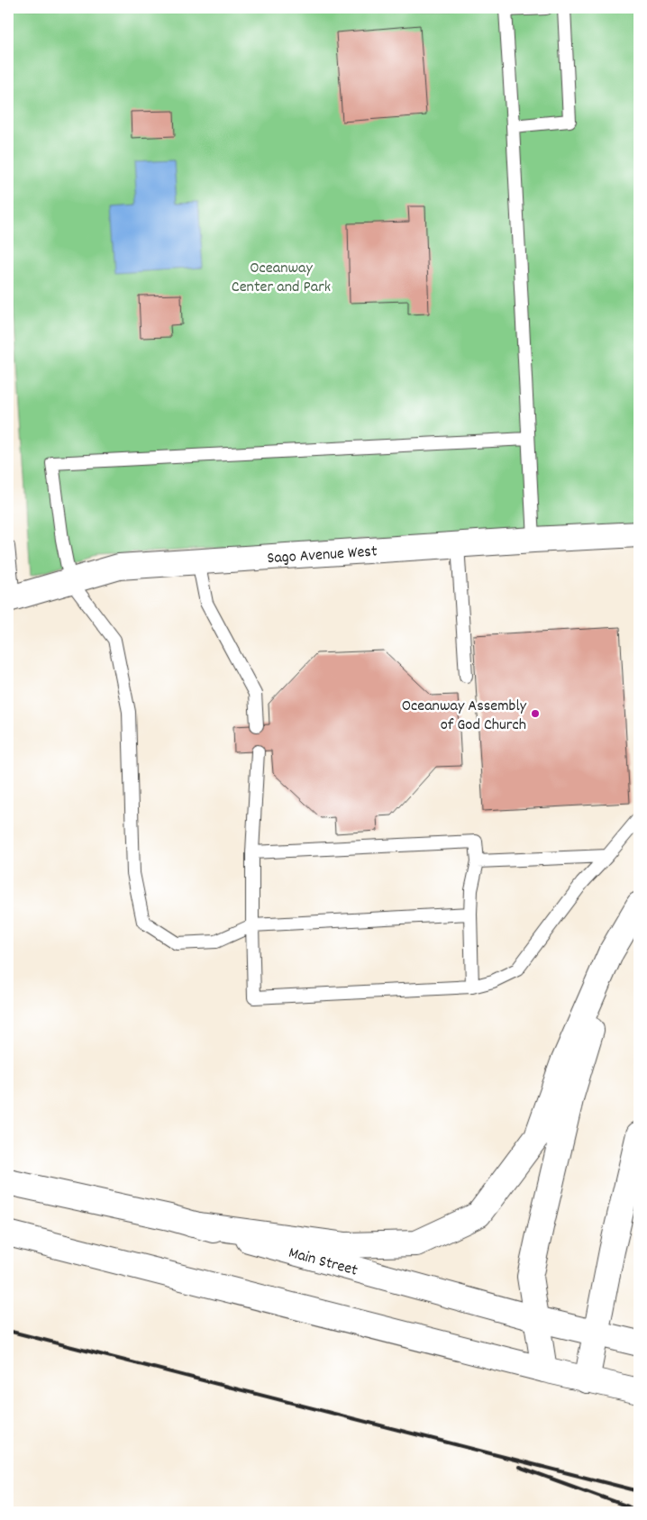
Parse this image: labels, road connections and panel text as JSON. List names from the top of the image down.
{
  "streets": {
    "main road": ["Sago Avenue West", "Main Street"]
  },
  "parks": ["Oceanway Center and Park"],
  "places": ["Oceanway Assembly of God Church"]
}
